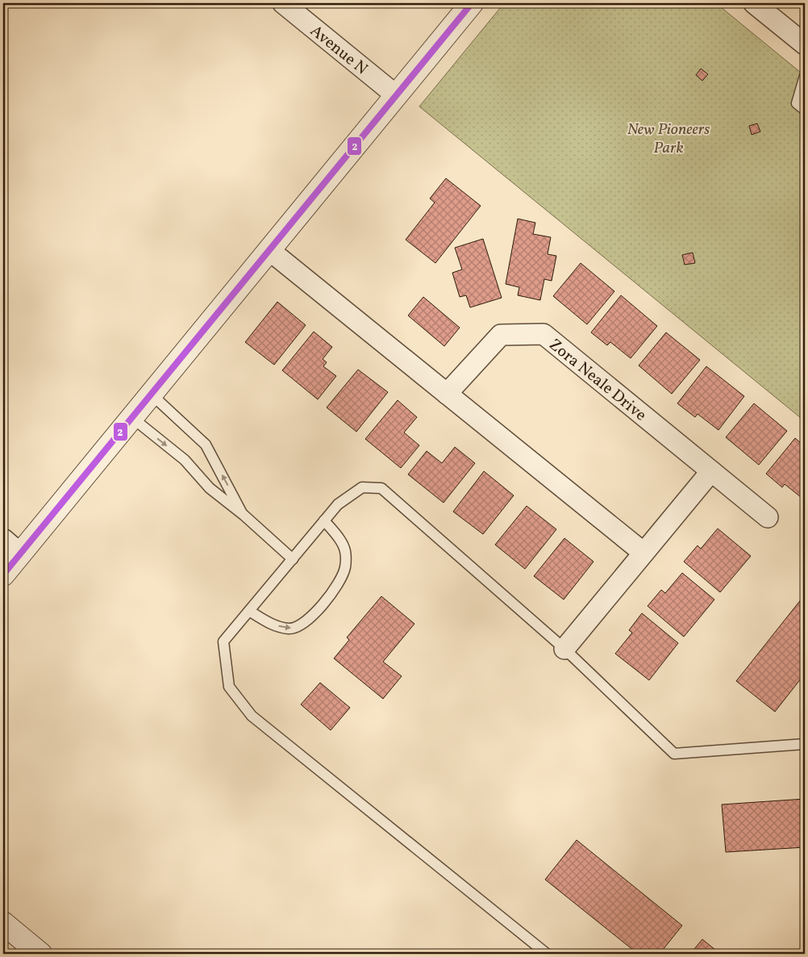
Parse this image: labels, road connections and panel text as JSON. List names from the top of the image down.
{
  "streets": {
    "street": ["Avenue N", "Zora Neale Drive"]
  },
  "parks": ["New Pioneers Park"],
  "lines": ["transit line 2"]
}
